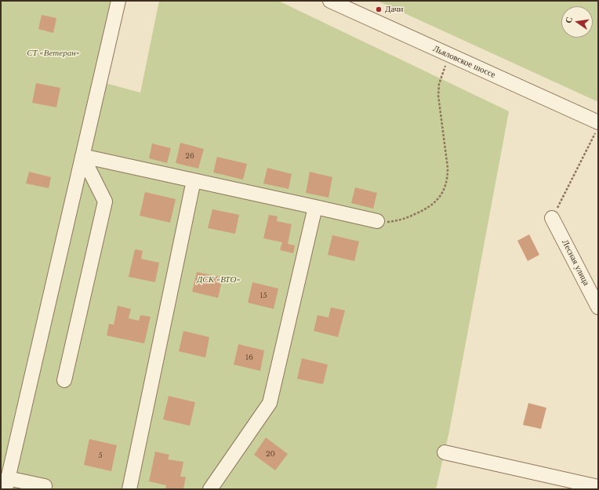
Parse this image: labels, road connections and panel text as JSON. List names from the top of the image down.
{
  "streets": {
    "street": ["Льяловское шоссе", "Лесная улица"]
  },
  "parks": ["СТ «Ветеран»", "ДСК «ВТО»"],
  "places": ["Дачи"],
  "house_numbers": [
    "26",
    "15",
    "16",
    "20",
    "5"
  ],
  "north": "left"
}
